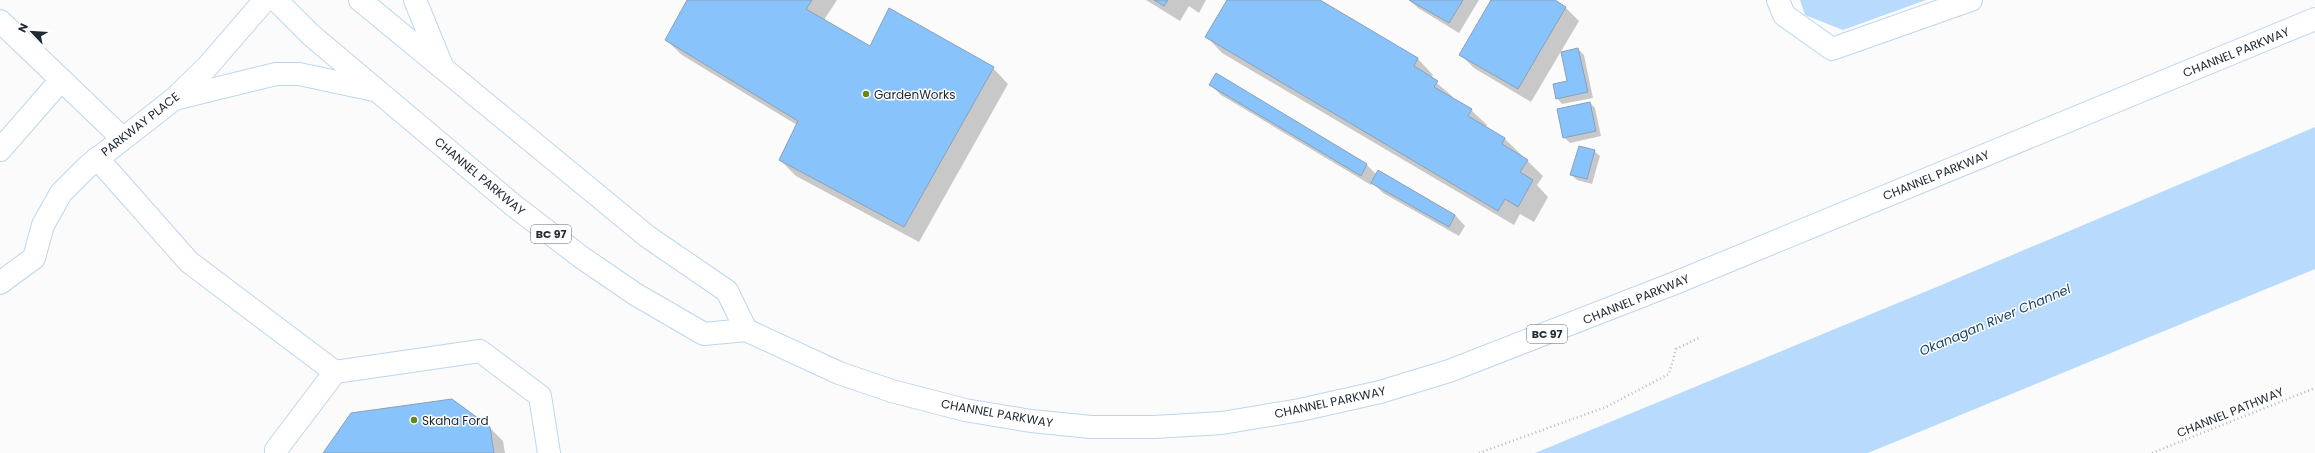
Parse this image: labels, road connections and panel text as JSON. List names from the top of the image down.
{
  "streets": {
    "main road": ["CHANNEL PARKWAY", "PARKWAY PLACE", "BC 97"],
    "path": ["CHANNEL PATHWAY"]
  },
  "water": ["Okanagan River Channel"],
  "places": ["GardenWorks", "Skaha Ford"],
  "north": "top left"
}
